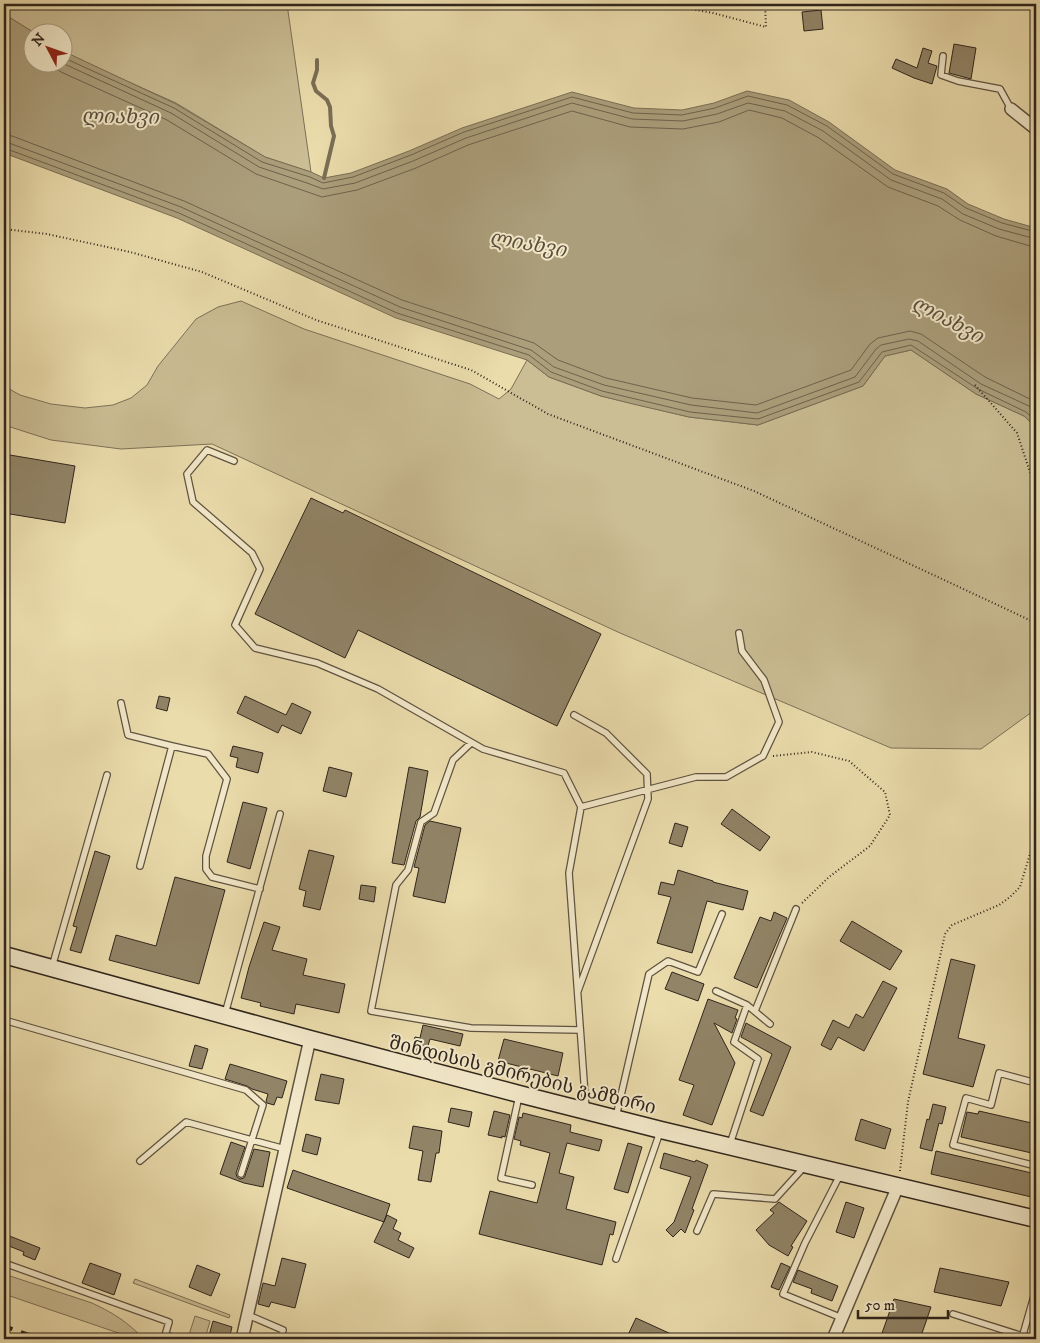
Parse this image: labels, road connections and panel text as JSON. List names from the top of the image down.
{
  "streets": {
    "main road": ["შინდისის გმირების გამზირი"]
  },
  "water": ["ლიახვი"],
  "scale_bar": "50 m",
  "north": "top left"
}
